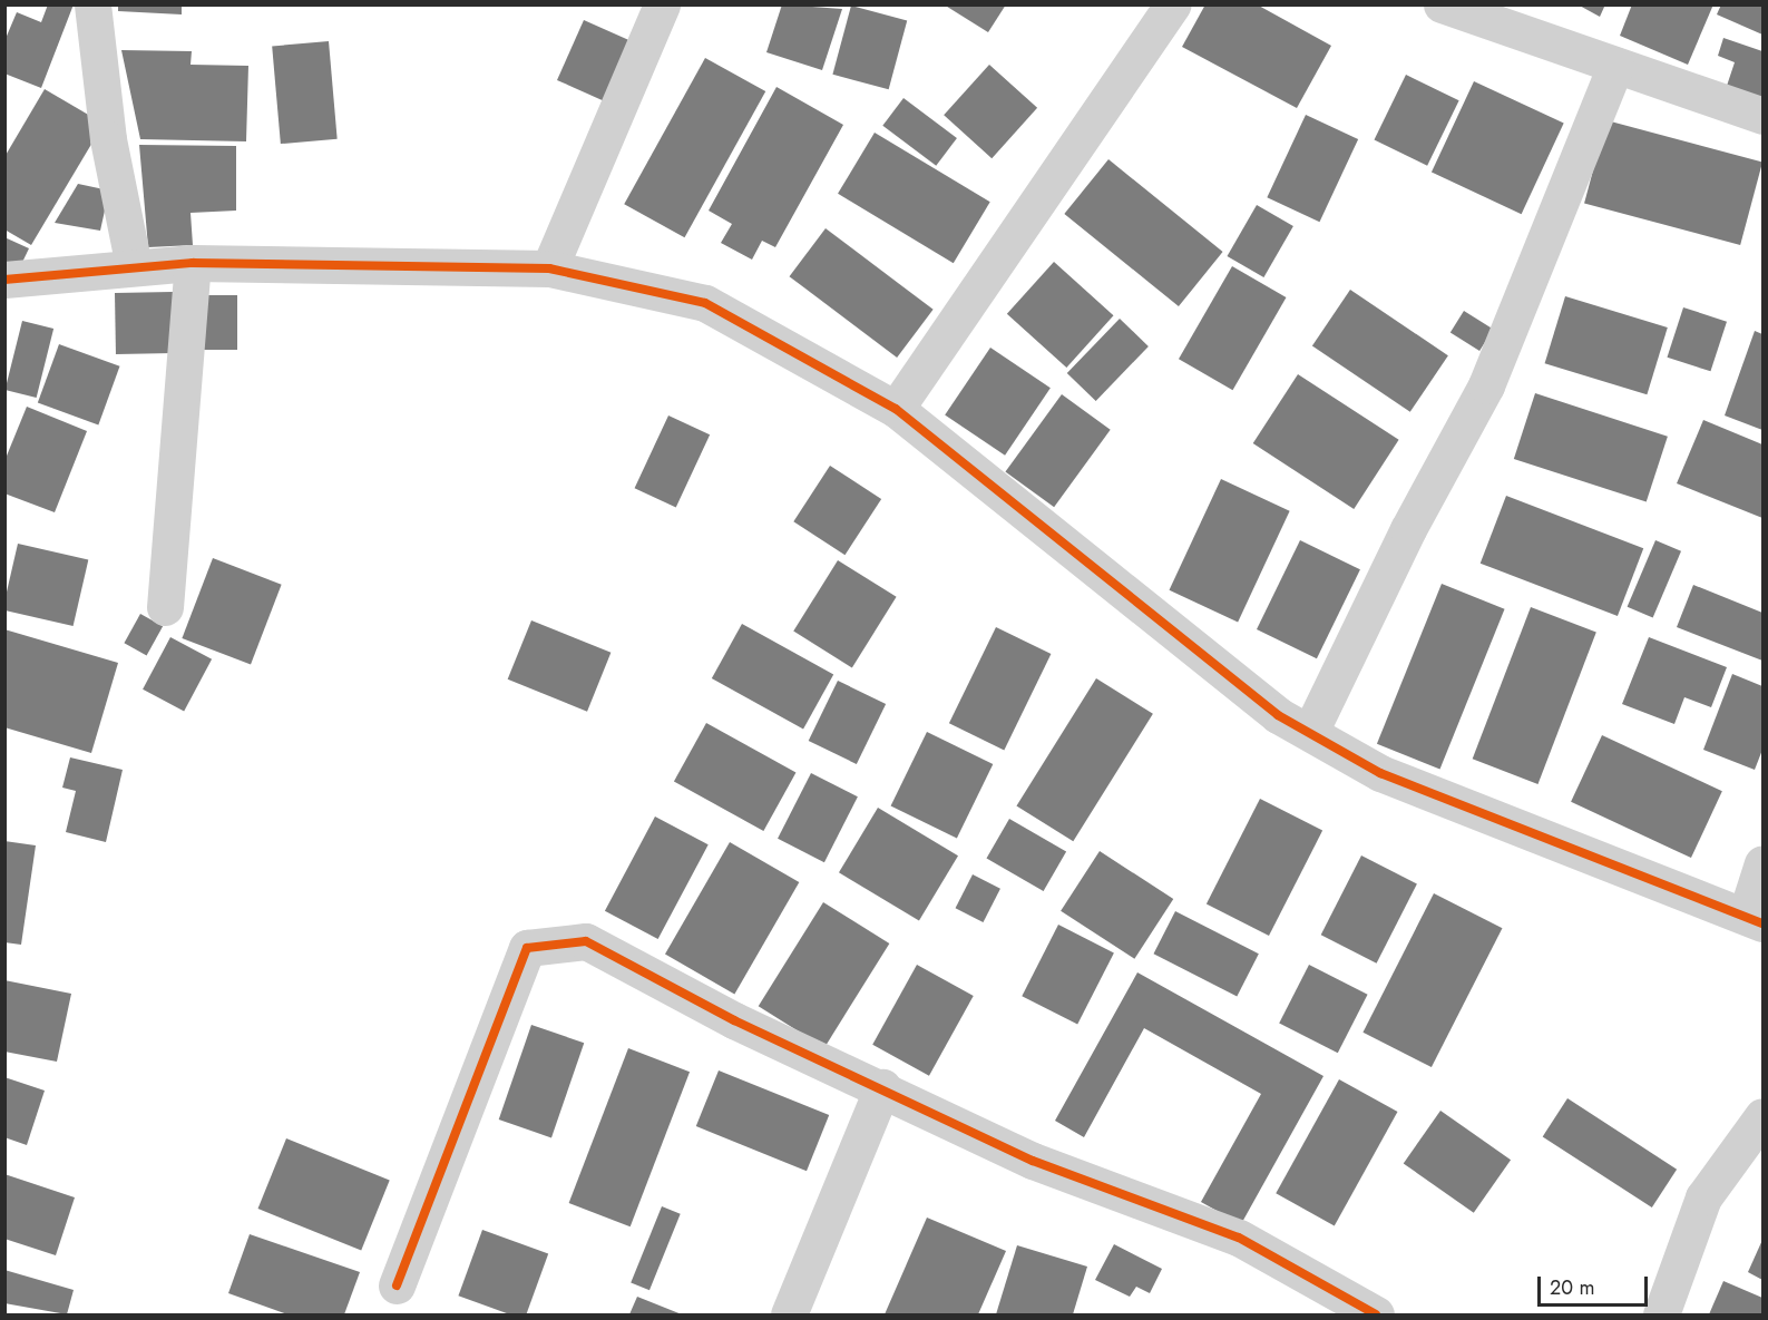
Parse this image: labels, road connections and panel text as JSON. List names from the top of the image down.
{
  "scale_bar": "20 m"
}
